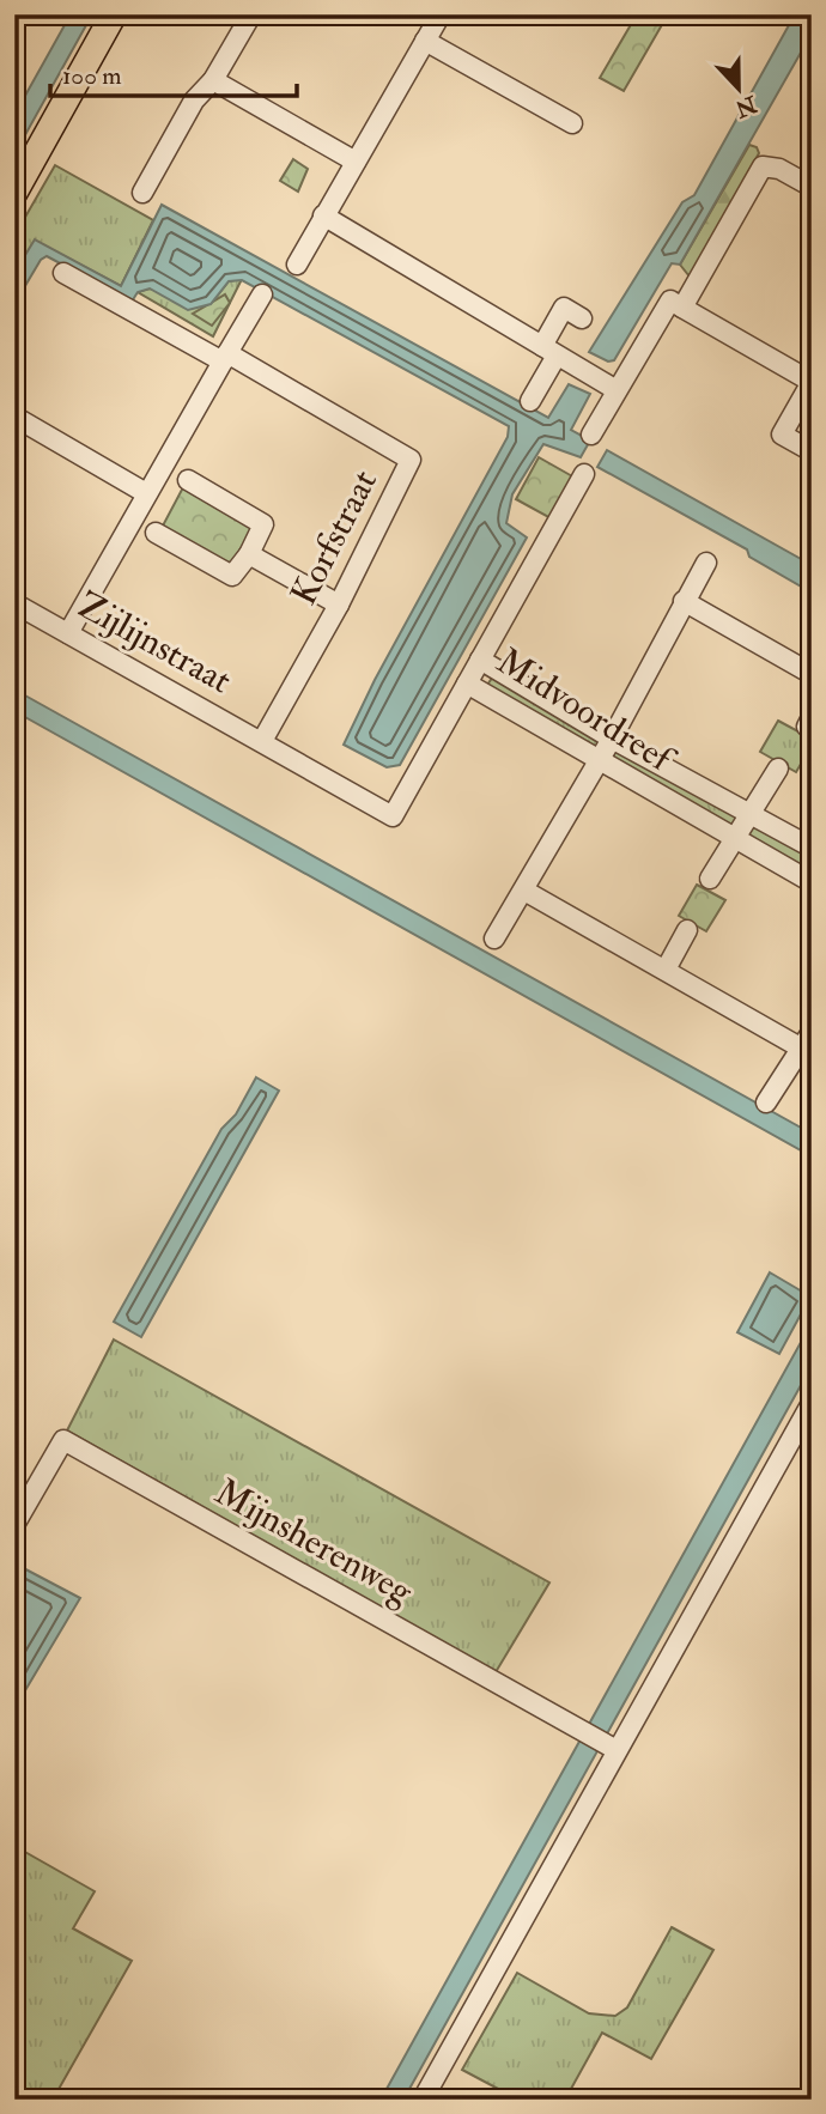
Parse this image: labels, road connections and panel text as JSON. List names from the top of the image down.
{
  "streets": {
    "street": [
      "Korfstraat",
      "Zijlijnstraat",
      "Midvoordreef",
      "Mijnsherenweg"
    ]
  },
  "crossings": [
    ["Korfstraat", "Zijlijnstraat"],
    ["Zijlijnstraat", "Midvoordreef"]
  ],
  "scale_bar": "100 m",
  "north": "bottom"
}
